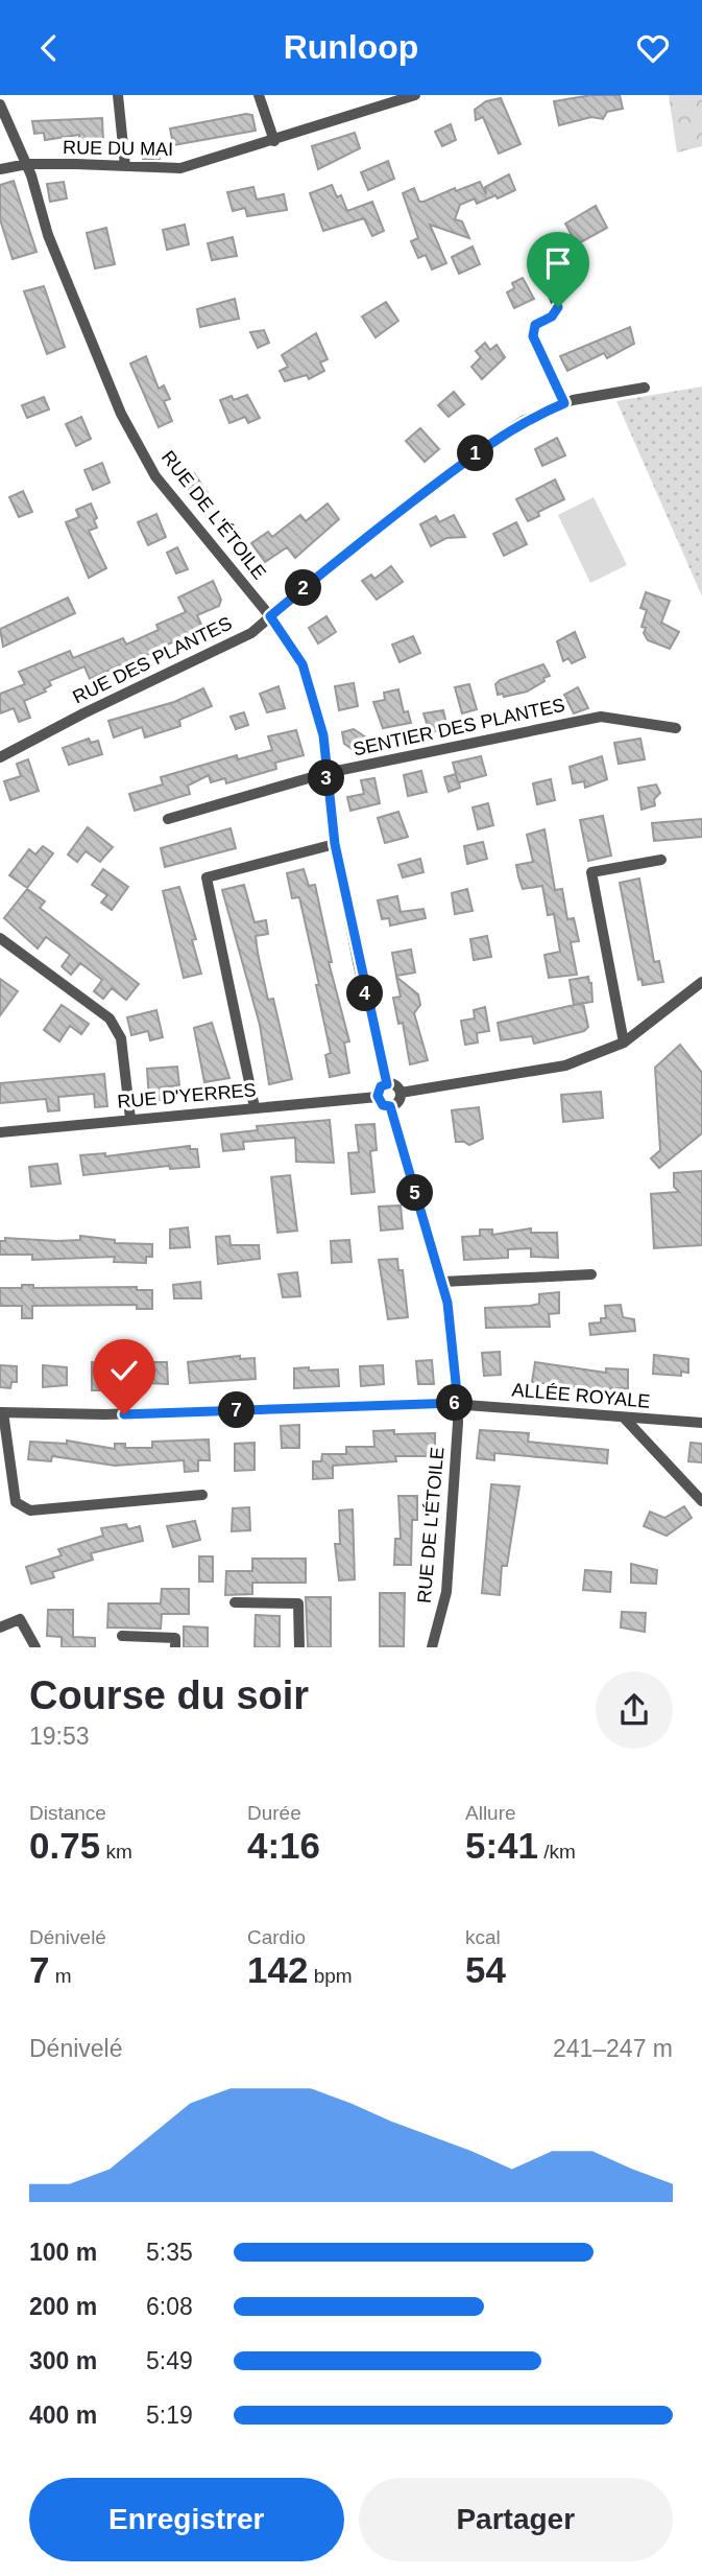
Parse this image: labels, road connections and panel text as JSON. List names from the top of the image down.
{
  "streets": {
    "street": [
      "RUE DU MAI",
      "RUE DE L'ÉTOILE",
      "RUE DES PLANTES",
      "SENTIER DES PLANTES",
      "RUE D'YERRES",
      "ALLÉE ROYALE"
    ]
  },
  "crossings": [
    ["RUE DU MAI", "RUE DE L'ÉTOILE"],
    ["RUE DE L'ÉTOILE", "RUE DES PLANTES"],
    ["RUE DE L'ÉTOILE", "SENTIER DES PLANTES"],
    ["RUE DE L'ÉTOILE", "RUE D'YERRES"],
    ["RUE DE L'ÉTOILE", "ALLÉE ROYALE"]
  ],
  "page": {
    "header": "Runloop",
    "pins": [
      "1",
      "2",
      "3",
      "4",
      "5",
      "6",
      "7"
    ],
    "heading": ["Course du soir", "19:53"],
    "stats": [
      ["Distance", "0.75 km"],
      ["Durée", "4:16"],
      ["Allure", "5:41 /km"],
      ["Dénivelé", "7 m"],
      ["Cardio", "142 bpm"],
      ["kcal", "54"]
    ],
    "chart": ["Dénivelé", "241–247 m"],
    "list": [
      {
        "name": "100 m",
        "note": "5:35"
      },
      {
        "name": "200 m",
        "note": "6:08"
      },
      {
        "name": "300 m",
        "note": "5:49"
      },
      {
        "name": "400 m",
        "note": "5:19"
      }
    ],
    "buttons": ["Enregistrer", "Partager"]
  }
}
